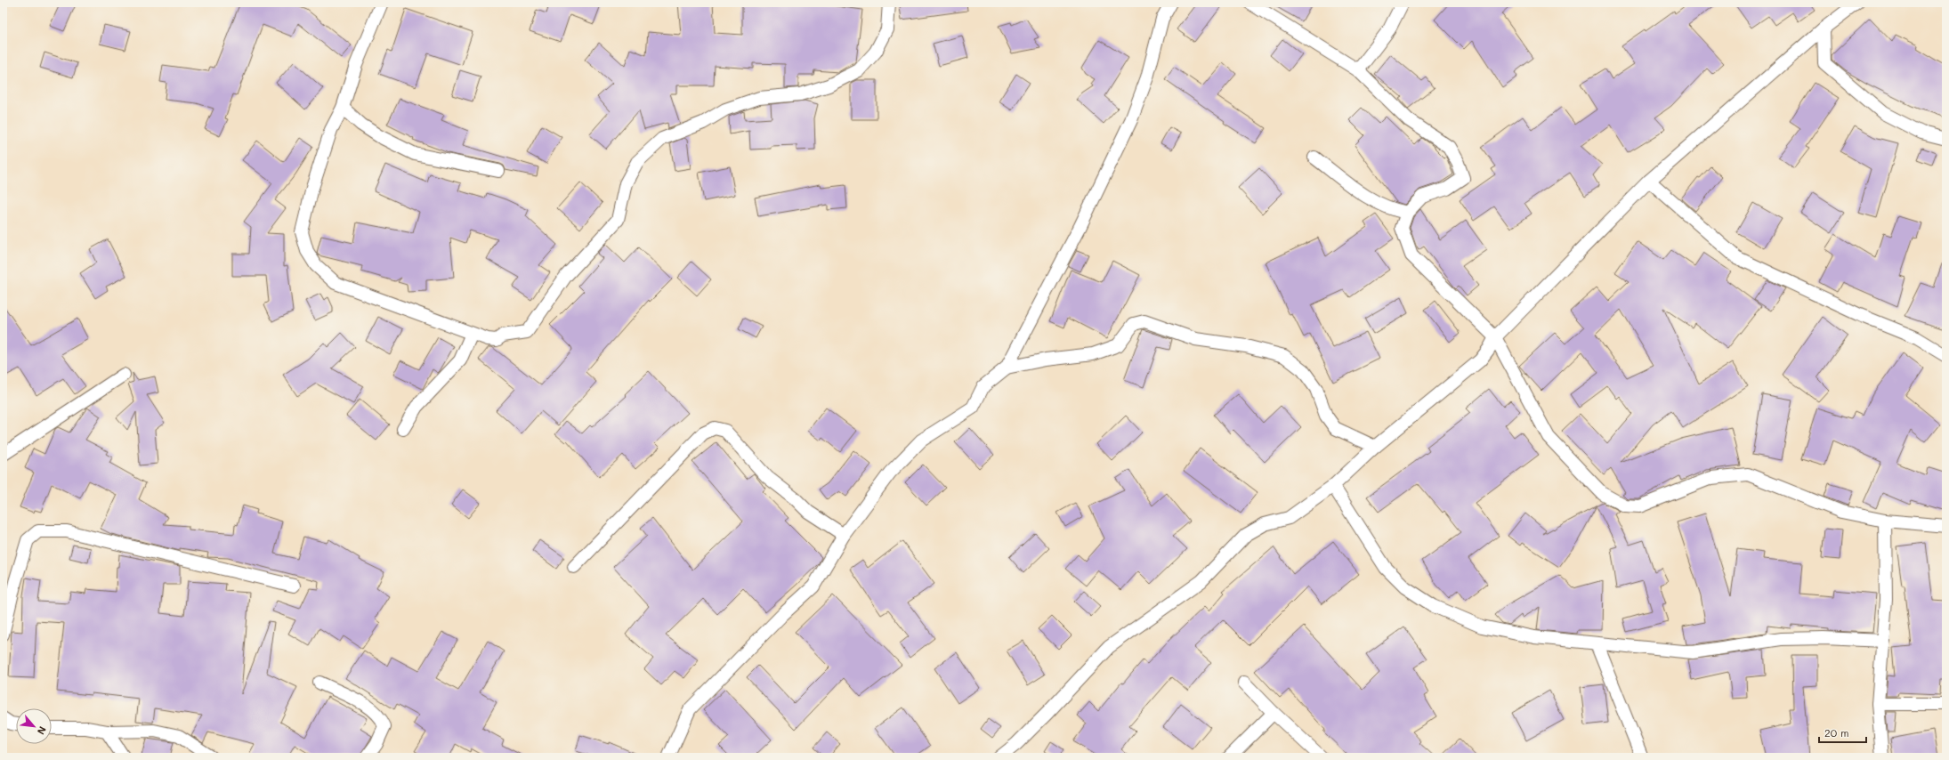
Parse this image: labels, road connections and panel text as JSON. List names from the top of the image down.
{
  "scale_bar": "20 m",
  "north": "bottom right"
}
